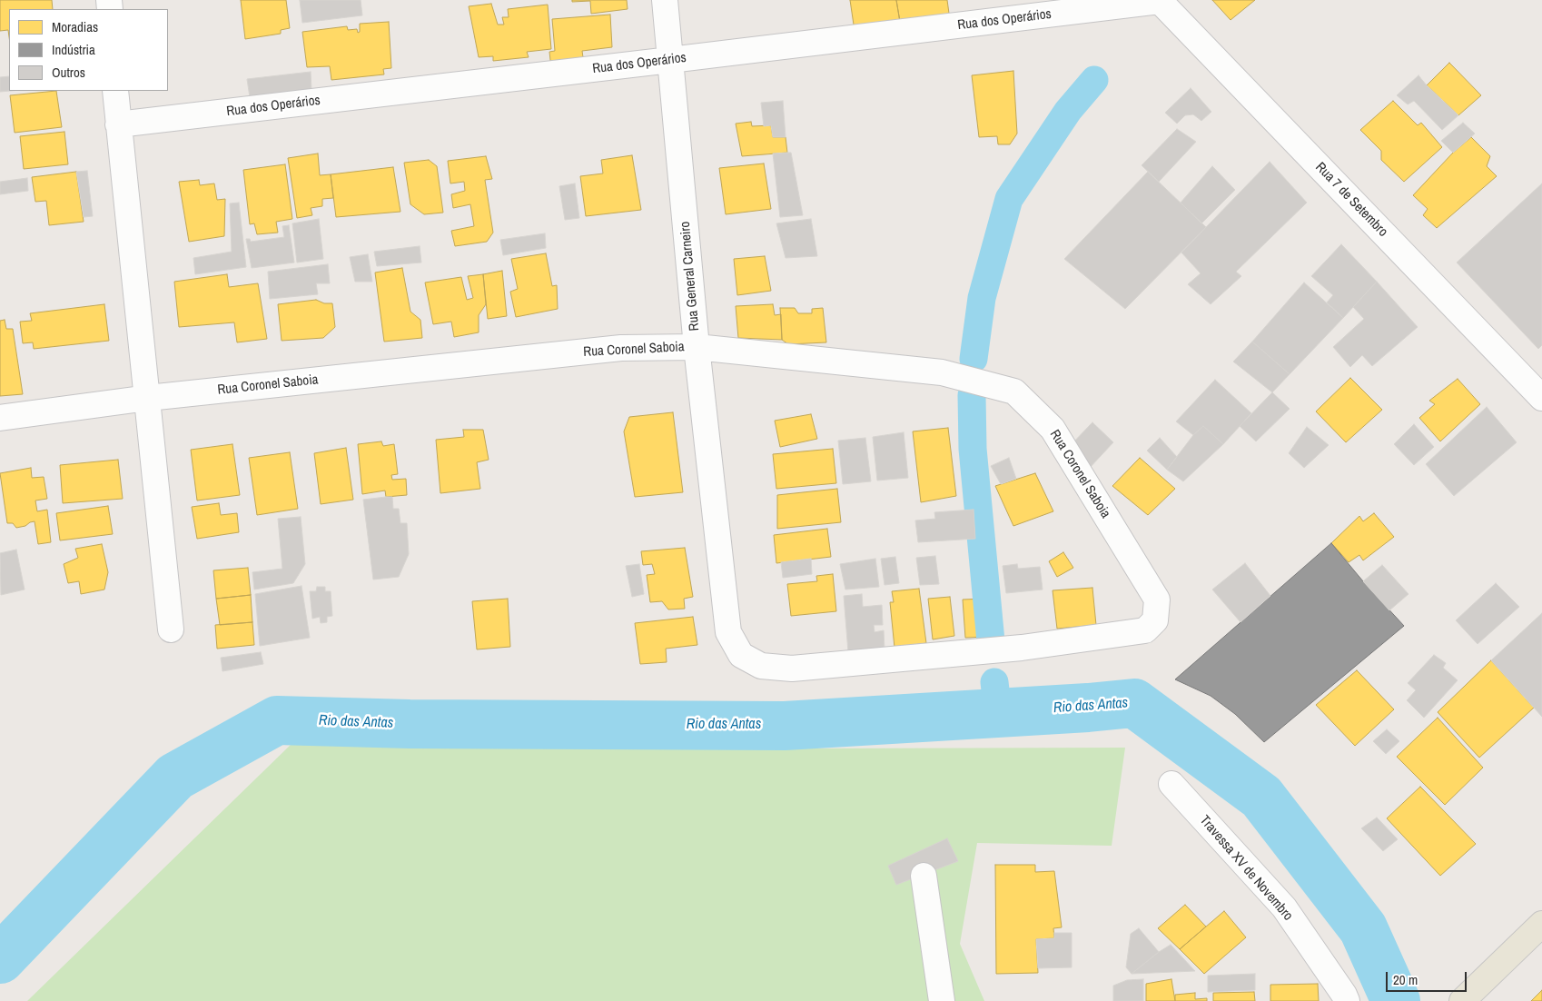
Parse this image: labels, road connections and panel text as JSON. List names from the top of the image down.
{
  "streets": {
    "street": [
      "Rua dos Operários",
      "Rua 7 de Setembro",
      "Rua General Carneiro",
      "Rua Coronel Saboia",
      "Travessa XV de Novembro"
    ]
  },
  "crossings": [
    ["Rua dos Operários", "Rua 7 de Setembro"],
    ["Rua dos Operários", "Rua General Carneiro"],
    ["Rua General Carneiro", "Rua Coronel Saboia"]
  ],
  "water": ["Rio das Antas"],
  "legend": ["Moradias", "Indústria", "Outros"],
  "scale_bar": "20 m"
}
